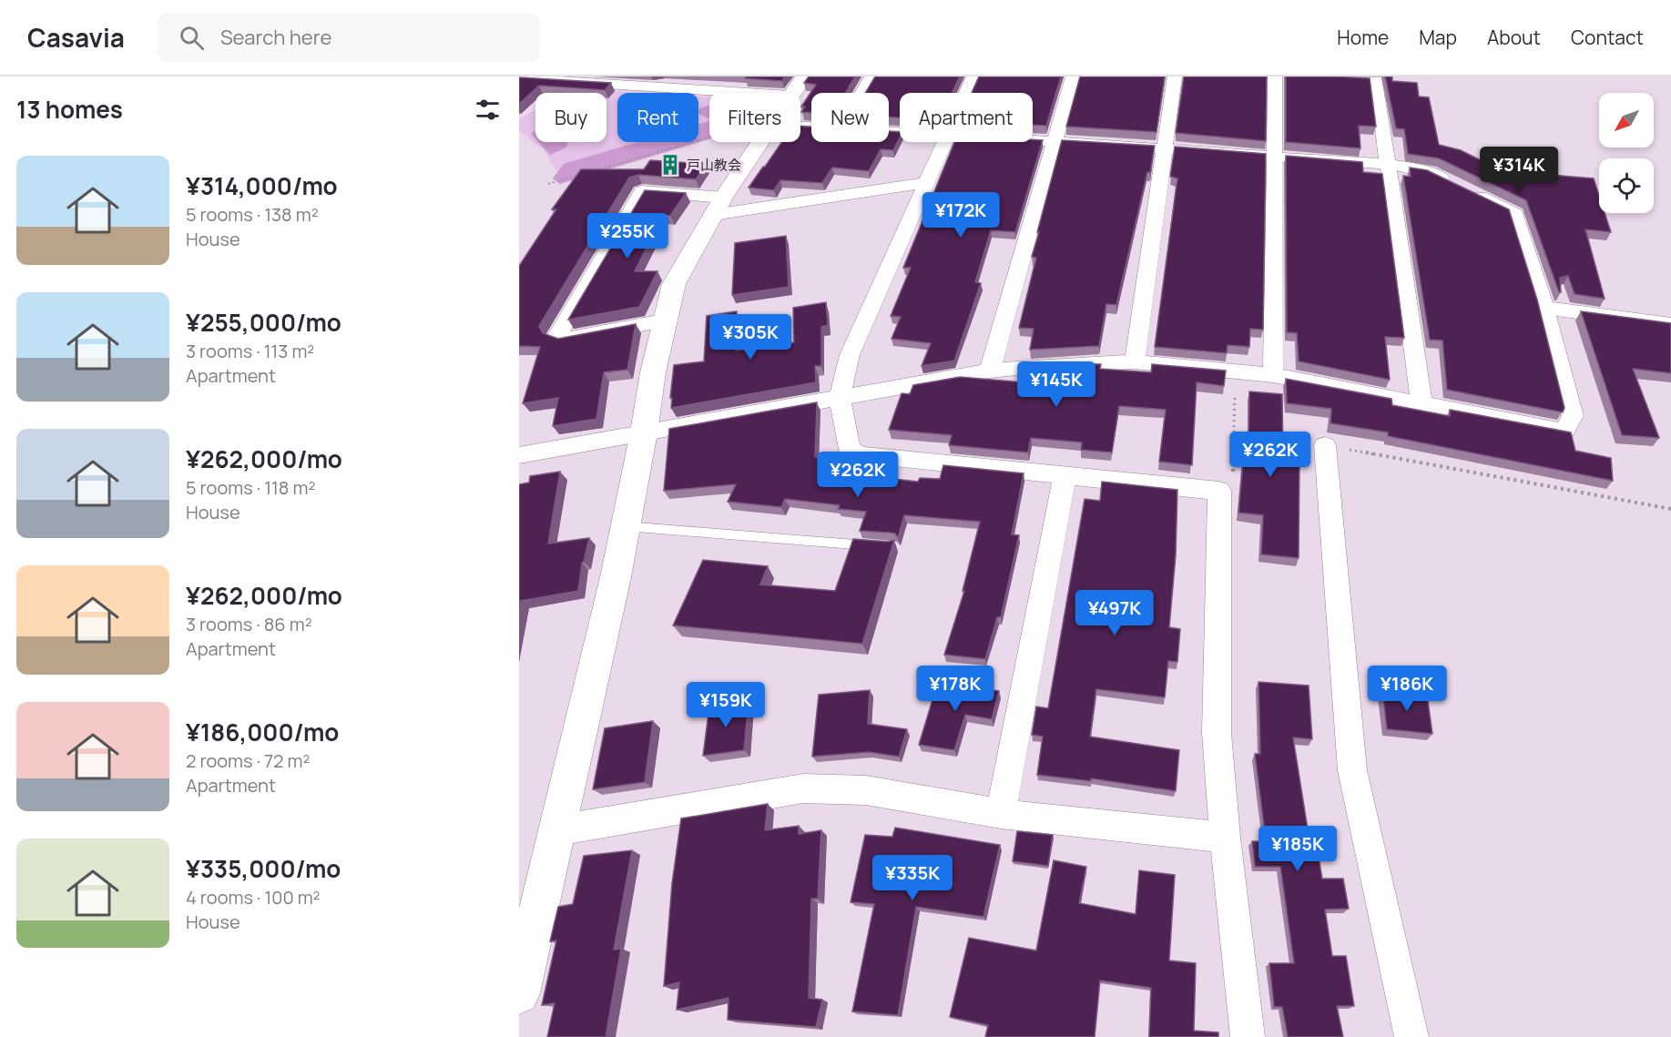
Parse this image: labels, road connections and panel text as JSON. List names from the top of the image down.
{
  "places": {
    "building": ["戸山教会"]
  },
  "north": "bottom left",
  "page": {
    "header": "Casavia",
    "search": "Search here",
    "nav": [
      "Home",
      "Map",
      "About",
      "Contact"
    ],
    "heading": "13 homes",
    "chip": [
      "Buy",
      "Rent",
      "Filters",
      "New",
      "Apartment"
    ],
    "list": [
      {
        "name": "¥314,000/mo",
        "note": "5 rooms · 138 m² · House"
      },
      {
        "name": "¥255,000/mo",
        "note": "3 rooms · 113 m² · Apartment"
      },
      {
        "name": "¥262,000/mo",
        "note": "5 rooms · 118 m² · House"
      },
      {
        "name": "¥262,000/mo",
        "note": "3 rooms · 86 m² · Apartment"
      },
      {
        "name": "¥186,000/mo",
        "note": "2 rooms · 72 m² · Apartment"
      },
      {
        "name": "¥335,000/mo",
        "note": "4 rooms · 100 m² · House"
      }
    ],
    "price": [
      "¥314K",
      "¥172K",
      "¥255K",
      "¥305K",
      "¥145K",
      "¥262K",
      "¥262K",
      "¥497K",
      "¥178K",
      "¥186K",
      "¥159K",
      "¥185K",
      "¥335K"
    ]
  }
}
